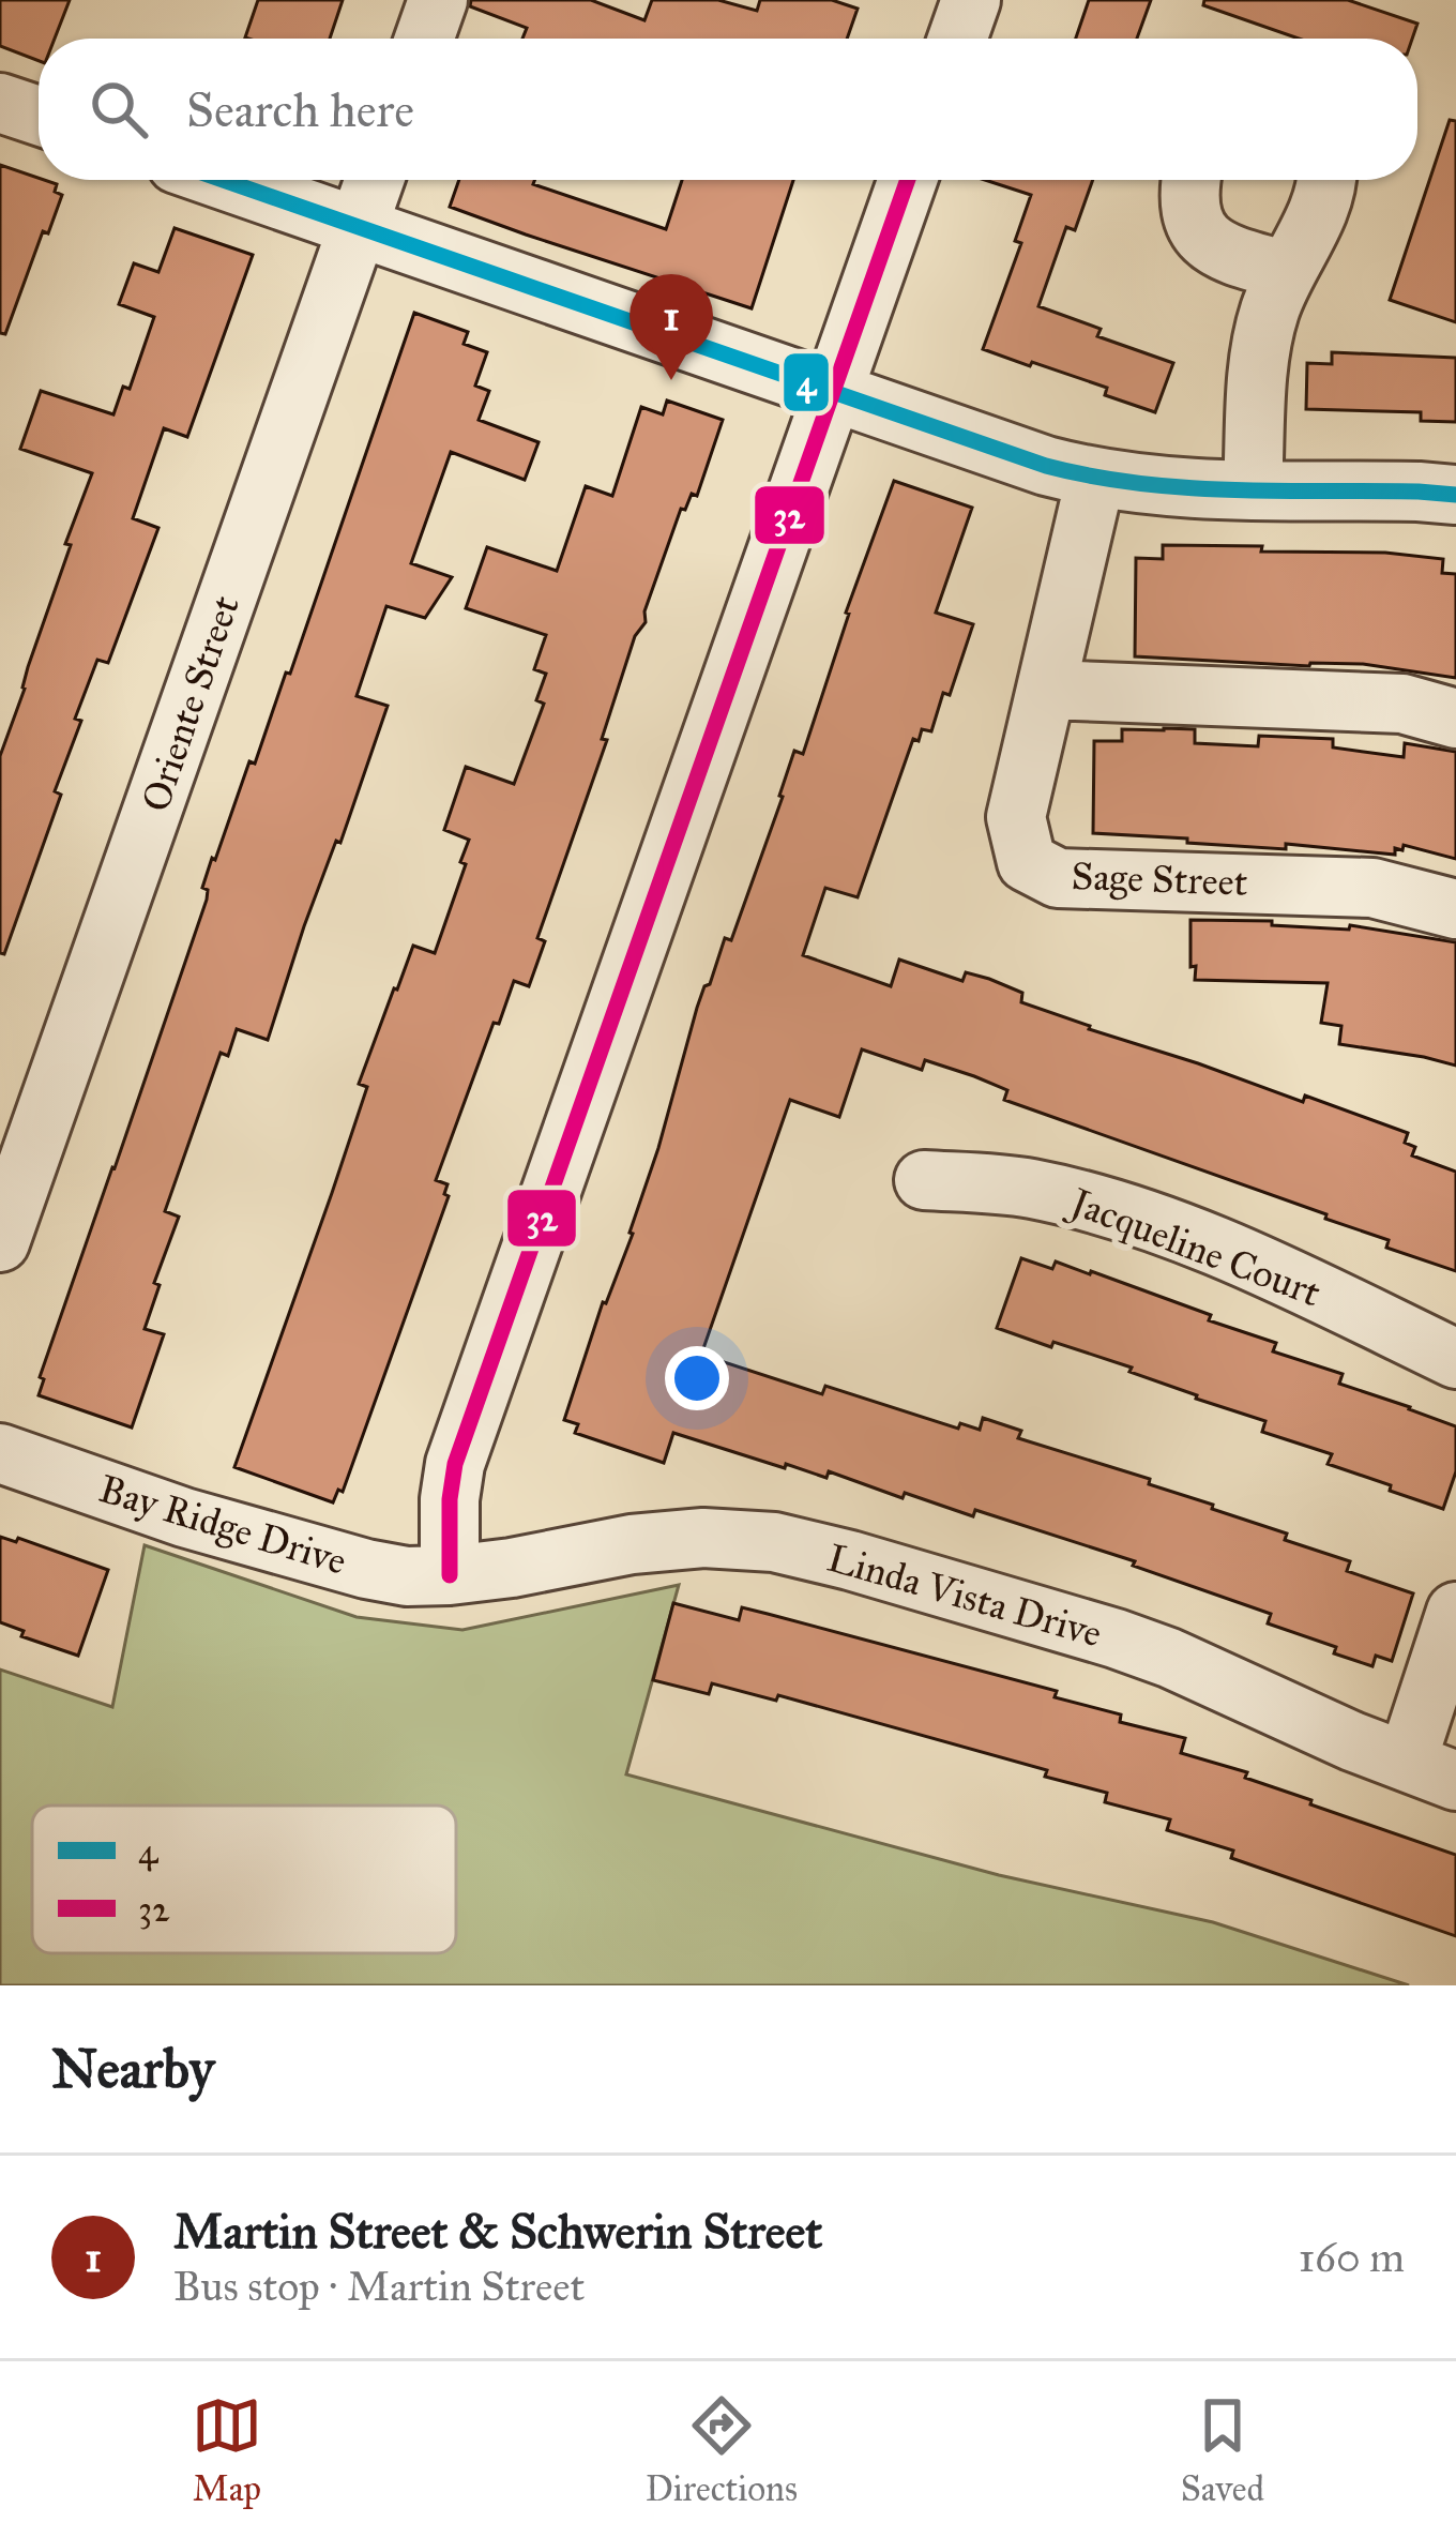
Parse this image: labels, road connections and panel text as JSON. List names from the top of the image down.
{
  "streets": {
    "street": [
      "Oriente Street",
      "Sage Street",
      "Jacqueline Court",
      "Bay Ridge Drive",
      "Linda Vista Drive"
    ]
  },
  "crossings": [
    ["Bay Ridge Drive", "Linda Vista Drive"]
  ],
  "lines": ["transit line 4", "transit line 32"],
  "legend": ["4", "32"],
  "page": {
    "search": "Search here",
    "pins": "1",
    "heading": "Nearby",
    "list": [
      {
        "mark": "1",
        "name": "Martin Street & Schwerin Street",
        "note": "Bus stop · Martin Street",
        "value": "160 m"
      }
    ],
    "nav": ["Map", "Directions", "Saved"]
  }
}
